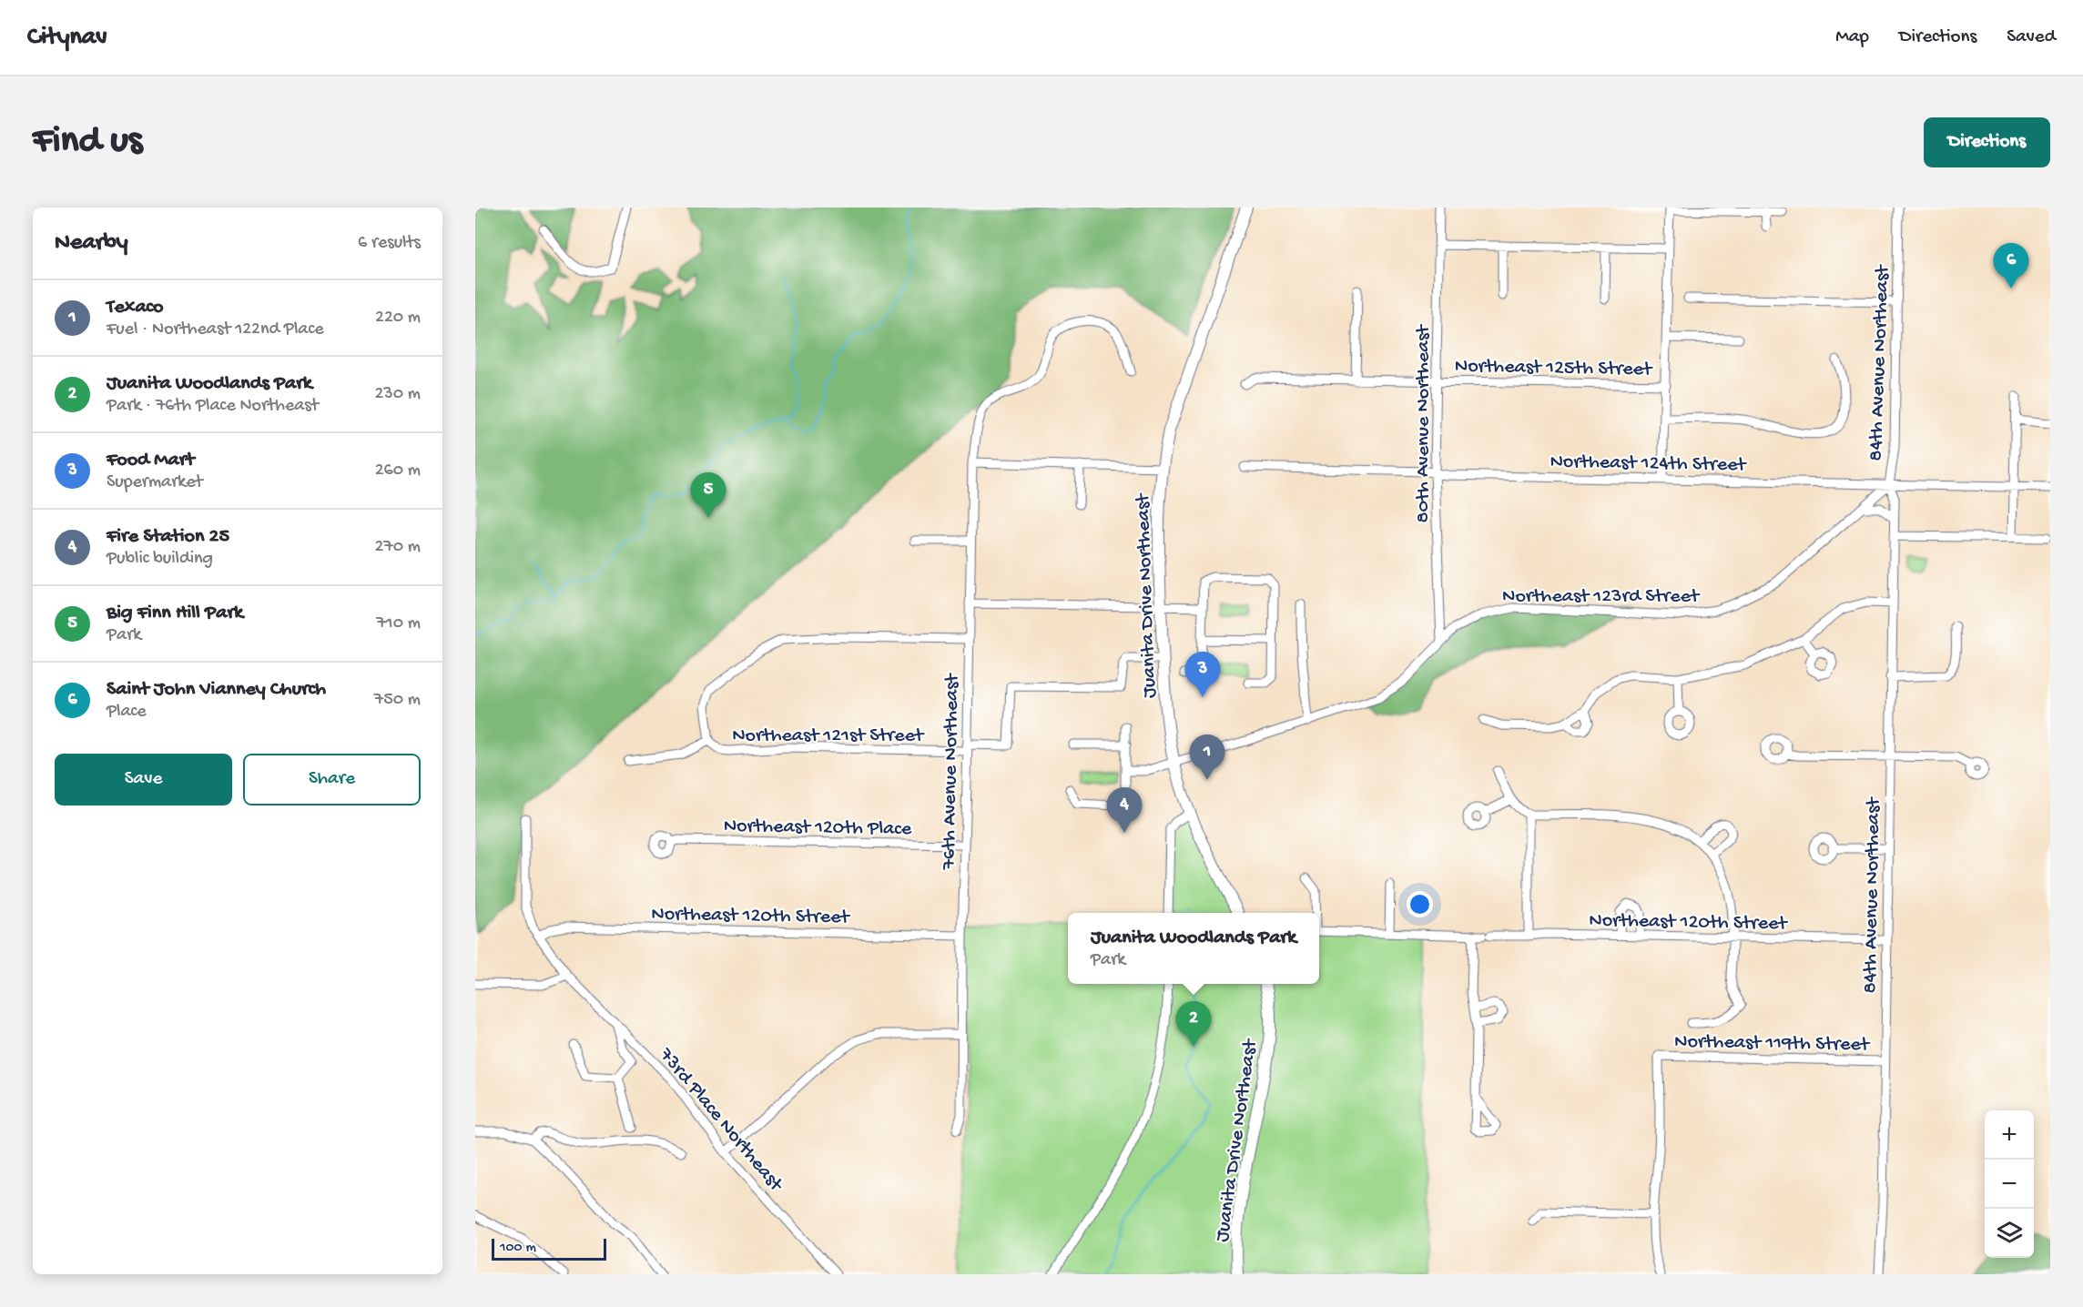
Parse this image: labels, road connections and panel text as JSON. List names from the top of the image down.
{
  "streets": {
    "main road": ["Juanita Drive Northeast"],
    "street": [
      "84th Avenue Northeast",
      "Northeast 125th Street",
      "80th Avenue Northeast",
      "Northeast 124th Street",
      "Northeast 123rd Street",
      "Northeast 121st Street",
      "76th Avenue Northeast",
      "Northeast 120th Place",
      "Northeast 120th Street",
      "Northeast 119th Street",
      "73rd Place Northeast"
    ]
  },
  "crossings": [
    ["84th Avenue Northeast", "Northeast 124th Street"],
    ["84th Avenue Northeast", "Northeast 123rd Street"],
    ["84th Avenue Northeast", "Northeast 120th Street"],
    ["84th Avenue Northeast", "Northeast 119th Street"],
    ["Northeast 125th Street", "80th Avenue Northeast"],
    ["80th Avenue Northeast", "Northeast 124th Street"],
    ["80th Avenue Northeast", "Northeast 123rd Street"],
    ["Northeast 124th Street", "Northeast 123rd Street"],
    ["Northeast 123rd Street", "Juanita Drive Northeast"],
    ["Juanita Drive Northeast", "Northeast 121st Street"],
    ["Northeast 121st Street", "76th Avenue Northeast"],
    ["76th Avenue Northeast", "Northeast 120th Place"],
    ["76th Avenue Northeast", "Northeast 120th Street"],
    ["Northeast 120th Street", "73rd Place Northeast"]
  ],
  "scale_bar": "100 m",
  "page": {
    "header": "Citynav",
    "nav": ["Map", "Directions", "Saved"],
    "buttons": [
      "Directions",
      ["Save", "Share"]
    ],
    "title": "Find us",
    "heading": ["Nearby", "6 results"],
    "pins": [
      "6",
      "5",
      "3",
      "1",
      "4",
      "2"
    ],
    "list": [
      {
        "mark": "1",
        "name": "Texaco",
        "note": "Fuel · Northeast 122nd Place",
        "value": "220 m"
      },
      {
        "mark": "2",
        "name": "Juanita Woodlands Park",
        "note": "Park · 76th Place Northeast",
        "value": "230 m"
      },
      {
        "mark": "3",
        "name": "Food Mart",
        "note": "Supermarket",
        "value": "260 m"
      },
      {
        "mark": "4",
        "name": "Fire Station 25",
        "note": "Public building",
        "value": "270 m"
      },
      {
        "mark": "5",
        "name": "Big Finn Hill Park",
        "note": "Park",
        "value": "710 m"
      },
      {
        "mark": "6",
        "name": "Saint John Vianney Church",
        "note": "Place",
        "value": "750 m"
      }
    ],
    "popup": ["Juanita Woodlands Park", "Park"],
    "map_buttons": ["+", "−"],
    "scale": "100 m"
  }
}
